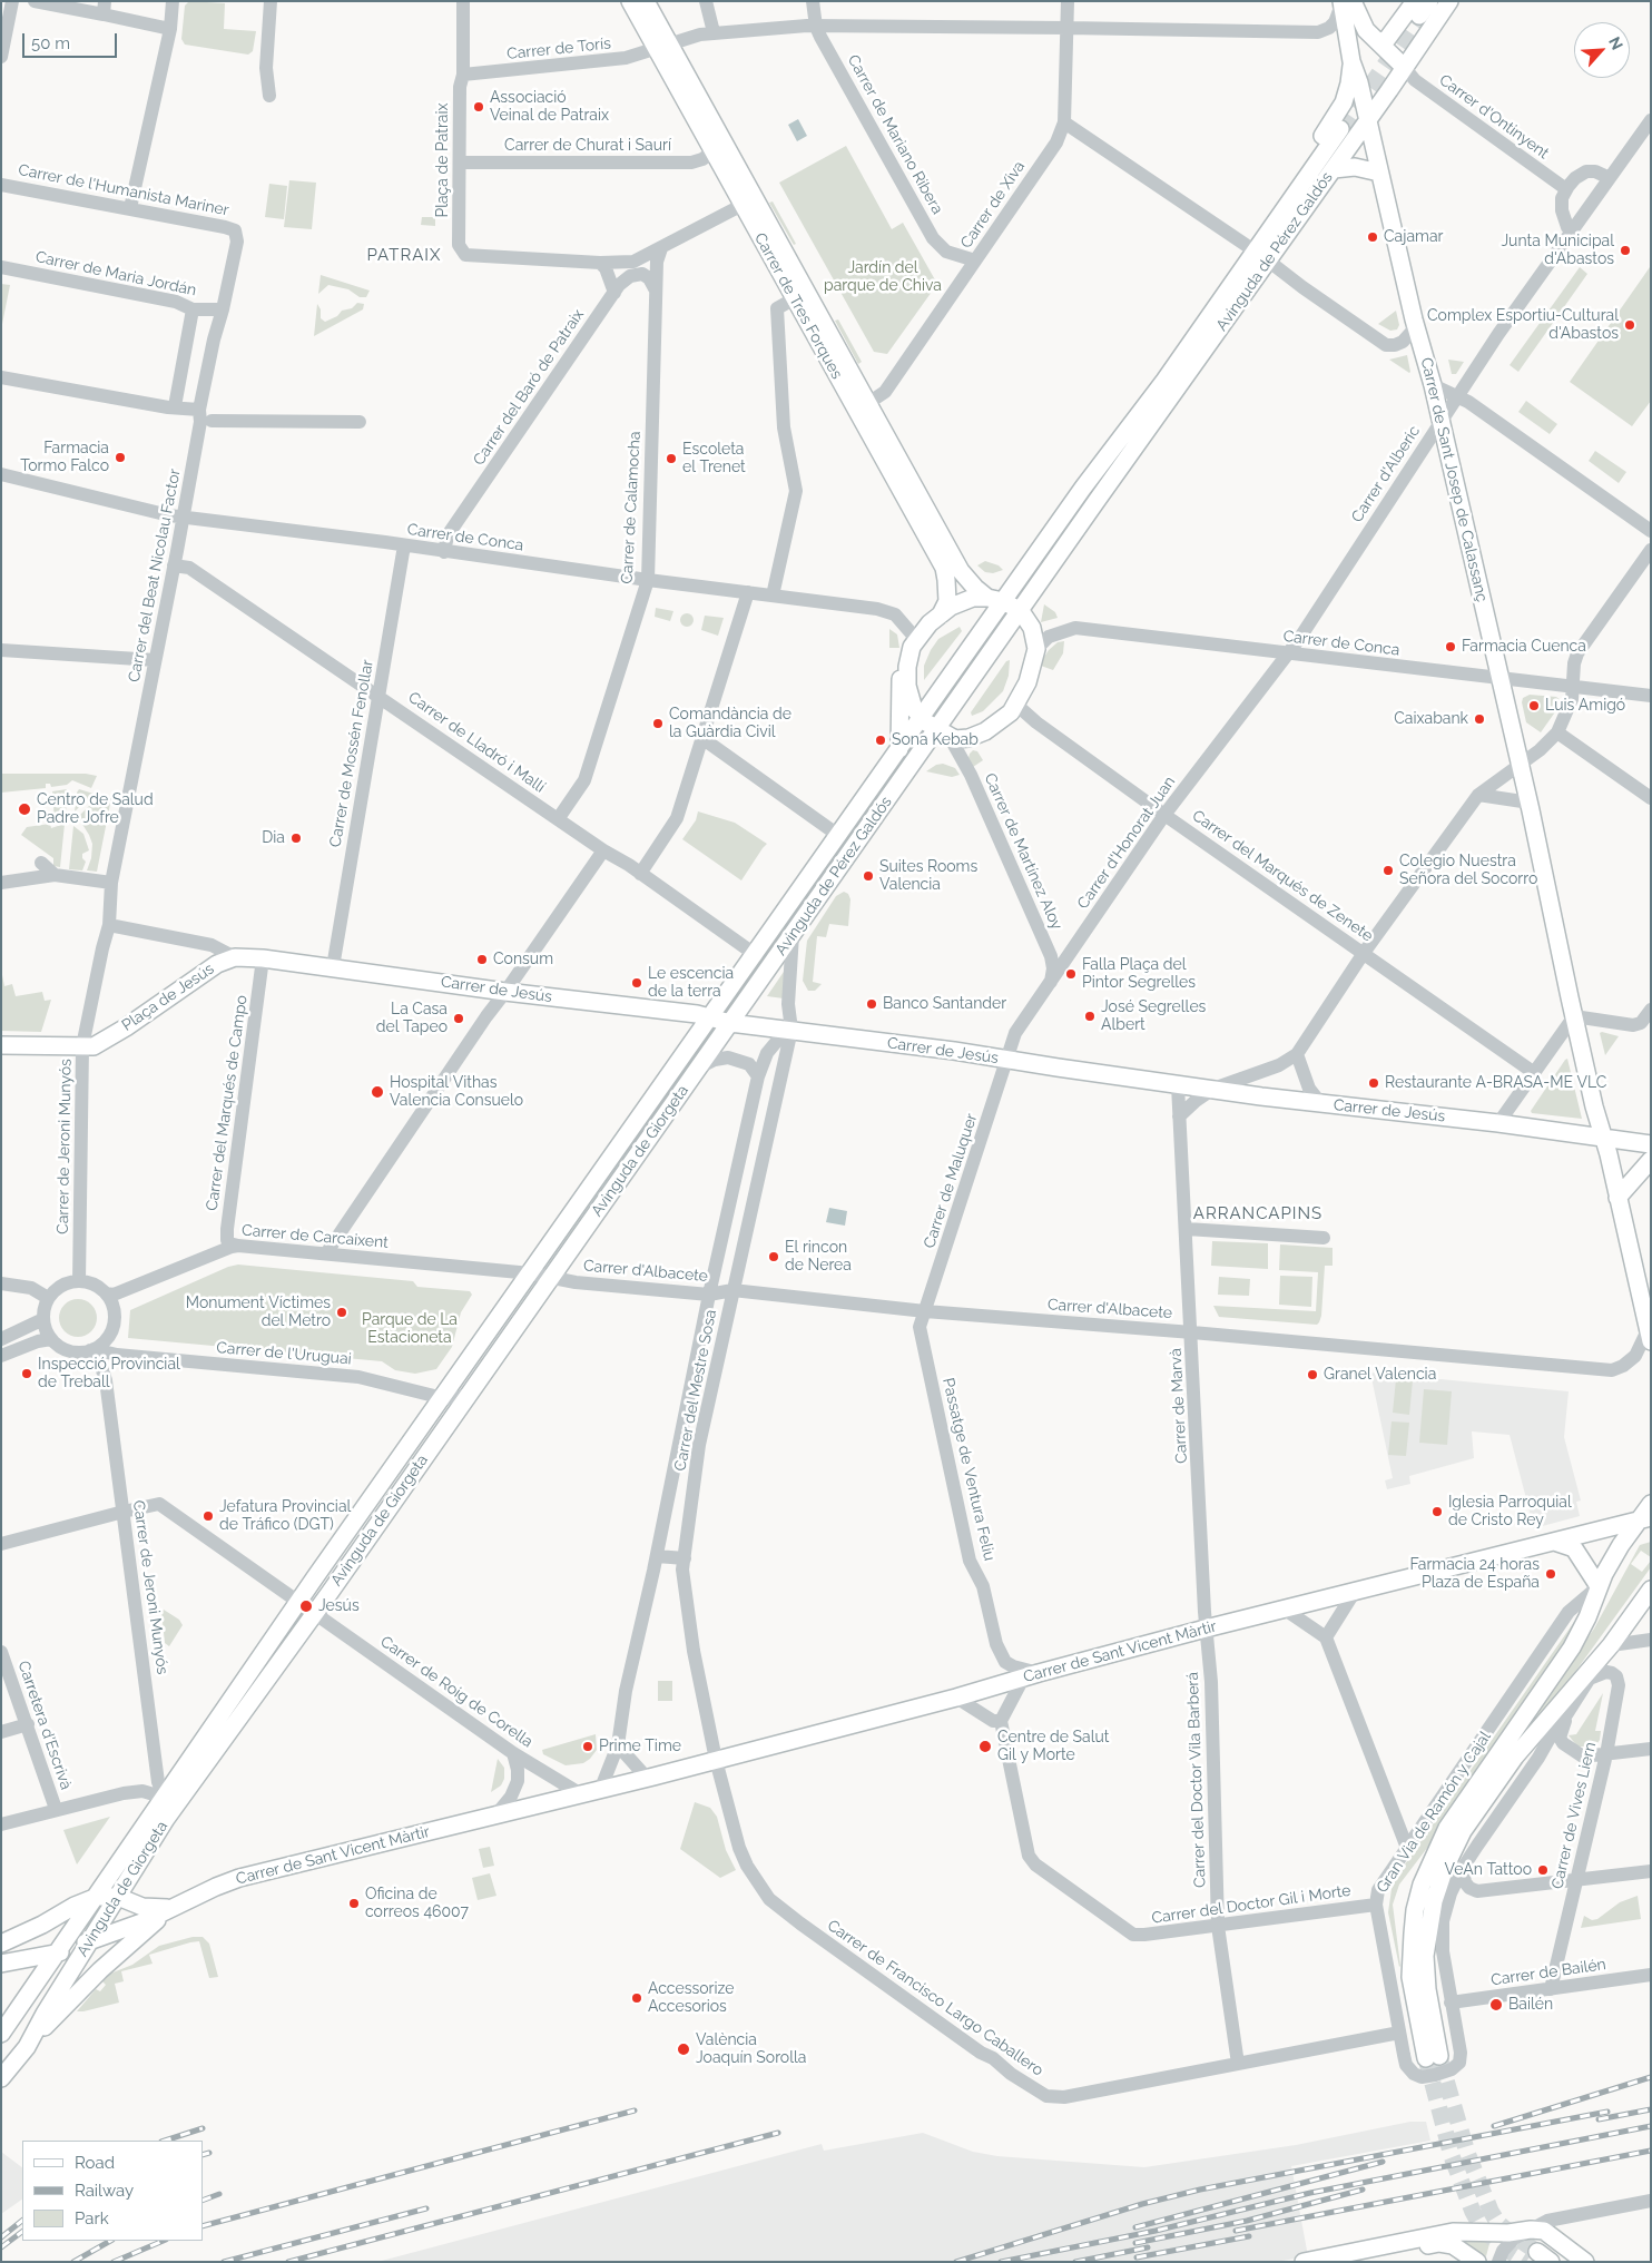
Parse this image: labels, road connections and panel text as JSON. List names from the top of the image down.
{
  "streets": {
    "main road": [
      "Avinguda de Pérez Galdós",
      "Carrer de Tres Forques",
      "Carrer de Sant Josep de Calassanç",
      "Carrer de Jesús",
      "Plaça de Jesús",
      "Avinguda de Giorgeta",
      "Carrer de Sant Vicent Màrtir",
      "Gran Via de Ramón y Cajal"
    ],
    "street": [
      "Carrer de Torís",
      "Carrer d'Ontinyent",
      "Carrer de Mariano Ribera",
      "Carrer de Churat i Saurí",
      "Plaça de Patraix",
      "Carrer de l'Humanista Mariner",
      "Carrer de Xiva",
      "Carrer de Maria Jordán",
      "Carrer del Baró de Patraix",
      "Carrer d'Alberic",
      "Carrer de Calamocha",
      "Carrer de Conca",
      "Carrer del Beat Nicolau Factor",
      "Carrer de Lladró i Mallí",
      "Carrer de Mossén Fenollar",
      "Carrer d'Honorat Juan",
      "Carrer de Martínez Aloy",
      "Carrer del Marqués de Zenete",
      "Carrer del Marqués de Campo",
      "Carrer de Jeroni Munyós",
      "Carrer de Maluquer",
      "Carrer de Carcaixent",
      "Carrer d'Albacete",
      "Carrer de l'Uruguai",
      "Carrer del Mestre Sosa",
      "Carrer de Marvà",
      "Passatge de Ventura Feliu",
      "Carrer de Roig de Corella",
      "Carretera d'Escrivà",
      "Carrer del Doctor Vila Barberá",
      "Carrer de Vives Liern",
      "Carrer del Doctor Gil i Morte",
      "Carrer de Bailén",
      "Carrer de Francisco Largo Caballero"
    ]
  },
  "crossings": [
    ["Carrer de Torís", "Carrer de Mariano Ribera"],
    ["Carrer de Torís", "Plaça de Patraix"],
    ["Carrer de Torís", "Carrer de Xiva"],
    ["Carrer de Torís", "Carrer de Tres Forques"],
    ["Carrer d'Ontinyent", "Avinguda de Pérez Galdós"],
    ["Carrer de Mariano Ribera", "Carrer de Xiva"],
    ["Carrer de Churat i Saurí", "Plaça de Patraix"],
    ["Carrer de Churat i Saurí", "Carrer de Tres Forques"],
    ["Carrer de l'Humanista Mariner", "Carrer del Beat Nicolau Factor"],
    ["Carrer de Xiva", "Carrer de Tres Forques"],
    ["Avinguda de Pérez Galdós", "Carrer de Tres Forques"],
    ["Avinguda de Pérez Galdós", "Carrer de Sant Josep de Calassanç"],
    ["Avinguda de Pérez Galdós", "Carrer de Lladró i Mallí"],
    ["Avinguda de Pérez Galdós", "Carrer de Martínez Aloy"],
    ["Avinguda de Pérez Galdós", "Carrer de Jesús"],
    ["Avinguda de Pérez Galdós", "Avinguda de Giorgeta"],
    ["Avinguda de Pérez Galdós", "Carrer del Mestre Sosa"],
    ["Carrer de Maria Jordán", "Carrer del Beat Nicolau Factor"],
    ["Carrer del Baró de Patraix", "Carrer de Calamocha"],
    ["Carrer del Baró de Patraix", "Carrer de Conca"],
    ["Carrer d'Alberic", "Carrer de Sant Josep de Calassanç"],
    ["Carrer d'Alberic", "Carrer de Conca"],
    ["Carrer d'Alberic", "Carrer d'Honorat Juan"],
    ["Carrer de Sant Josep de Calassanç", "Carrer de Conca"],
    ["Carrer de Sant Josep de Calassanç", "Carrer de Jesús"],
    ["Carrer de Sant Josep de Calassanç", "Carrer d'Albacete"],
    ["Carrer de Calamocha", "Carrer de Conca"],
    ["Carrer de Calamocha", "Carrer de Lladró i Mallí"],
    ["Carrer de Conca", "Carrer del Beat Nicolau Factor"],
    ["Carrer de Conca", "Carrer de Mossén Fenollar"],
    ["Carrer de Conca", "Carrer d'Honorat Juan"],
    ["Carrer del Beat Nicolau Factor", "Carrer de Lladró i Mallí"],
    ["Carrer del Beat Nicolau Factor", "Plaça de Jesús"],
    ["Carrer de Lladró i Mallí", "Carrer de Mossén Fenollar"],
    ["Carrer de Mossén Fenollar", "Carrer de Jesús"],
    ["Carrer d'Honorat Juan", "Carrer de Martínez Aloy"],
    ["Carrer d'Honorat Juan", "Carrer del Marqués de Zenete"],
    ["Carrer d'Honorat Juan", "Carrer de Jesús"],
    ["Carrer d'Honorat Juan", "Carrer de Maluquer"],
    ["Carrer de Jesús", "Plaça de Jesús"],
    ["Carrer de Jesús", "Carrer del Marqués de Campo"],
    ["Carrer de Jesús", "Avinguda de Giorgeta"],
    ["Carrer de Jesús", "Carrer de Maluquer"],
    ["Carrer de Jesús", "Carrer del Mestre Sosa"],
    ["Carrer de Jesús", "Carrer de Marvà"],
    ["Plaça de Jesús", "Carrer de Jeroni Munyós"],
    ["Carrer del Marqués de Campo", "Carrer de Carcaixent"],
    ["Carrer de Jeroni Munyós", "Avinguda de Giorgeta"],
    ["Carrer de Jeroni Munyós", "Carrer de Carcaixent"],
    ["Carrer de Jeroni Munyós", "Carrer de l'Uruguai"],
    ["Carrer de Jeroni Munyós", "Carrer de Roig de Corella"],
    ["Avinguda de Giorgeta", "Carrer de Carcaixent"],
    ["Avinguda de Giorgeta", "Carrer d'Albacete"],
    ["Avinguda de Giorgeta", "Carrer de l'Uruguai"],
    ["Avinguda de Giorgeta", "Carrer de Sant Vicent Màrtir"],
    ["Avinguda de Giorgeta", "Carrer de Roig de Corella"],
    ["Carrer de Maluquer", "Carrer d'Albacete"],
    ["Carrer de Maluquer", "Passatge de Ventura Feliu"],
    ["Carrer de Carcaixent", "Carrer d'Albacete"],
    ["Carrer de Carcaixent", "Carrer de l'Uruguai"],
    ["Carrer d'Albacete", "Carrer del Mestre Sosa"],
    ["Carrer d'Albacete", "Carrer de Marvà"],
    ["Carrer d'Albacete", "Passatge de Ventura Feliu"],
    ["Carrer del Mestre Sosa", "Carrer de Sant Vicent Màrtir"],
    ["Carrer del Mestre Sosa", "Carrer de Francisco Largo Caballero"],
    ["Carrer de Marvà", "Carrer de Sant Vicent Màrtir"],
    ["Carrer de Marvà", "Carrer del Doctor Vila Barberá"],
    ["Passatge de Ventura Feliu", "Carrer de Sant Vicent Màrtir"],
    ["Carrer de Sant Vicent Màrtir", "Carrer de Roig de Corella"],
    ["Carrer de Sant Vicent Màrtir", "Carrer del Doctor Vila Barberá"],
    ["Carrer de Sant Vicent Màrtir", "Gran Via de Ramón y Cajal"],
    ["Carrer de Sant Vicent Màrtir", "Carrer de Francisco Largo Caballero"],
    ["Carrer del Doctor Vila Barberá", "Carrer del Doctor Gil i Morte"],
    ["Carrer del Doctor Vila Barberá", "Carrer de Francisco Largo Caballero"],
    ["Gran Via de Ramón y Cajal", "Carrer de Vives Liern"],
    ["Gran Via de Ramón y Cajal", "Carrer del Doctor Gil i Morte"],
    ["Gran Via de Ramón y Cajal", "Carrer de Bailén"],
    ["Carrer de Vives Liern", "Carrer de Bailén"]
  ],
  "districts": ["PATRAIX", "ARRANCAPINS"],
  "parks": ["Jardín del parque de Chiva", "Parque de La Estacioneta"],
  "places": [
    "Associació Veinal de Patraix",
    "Cajamar",
    "Junta Municipal d'Abastos",
    "Complex Esportiu-Cultural d'Abastos",
    "Farmacia Tormo Falco",
    "Escoleta el Trenet",
    "Farmacia Cuenca",
    "Luis Amigó",
    "Caixabank",
    "Comandància de la Guàrdia Civil",
    "Sona Kebab",
    "Centro de Salud Padre Jofre",
    "Dia",
    "Colegio Nuestra Señora del Socorro",
    "Suites Rooms Valencia",
    "Consum",
    "Falla Plaça del Pintor Segrelles",
    "Le escencia de la terra",
    "Banco Santander",
    "José Segrelles Albert",
    "La Casa del Tapeo",
    "Restaurante A-BRASA-ME VLC",
    "Hospital Vithas Valencia Consuelo",
    "El rincon de Nerea",
    "Monument Víctimes del Metro",
    "Inspecció Provincial de Treball",
    "Granel Valencia",
    "Iglesia Parroquial de Cristo Rey",
    "Jefatura Provincial de Tráfico (DGT)",
    "Farmacia 24 horas Plaza de España",
    "Jesús",
    "Prime Time",
    "Centre de Salut Gil y Morte",
    "VeAn Tattoo",
    "Oficina de correos 46007",
    "Accessorize Accesorios",
    "Bailén",
    "València Joaquín Sorolla"
  ],
  "legend": ["Road", "Railway", "Park"],
  "scale_bar": "50 m",
  "north": "top right"
}
